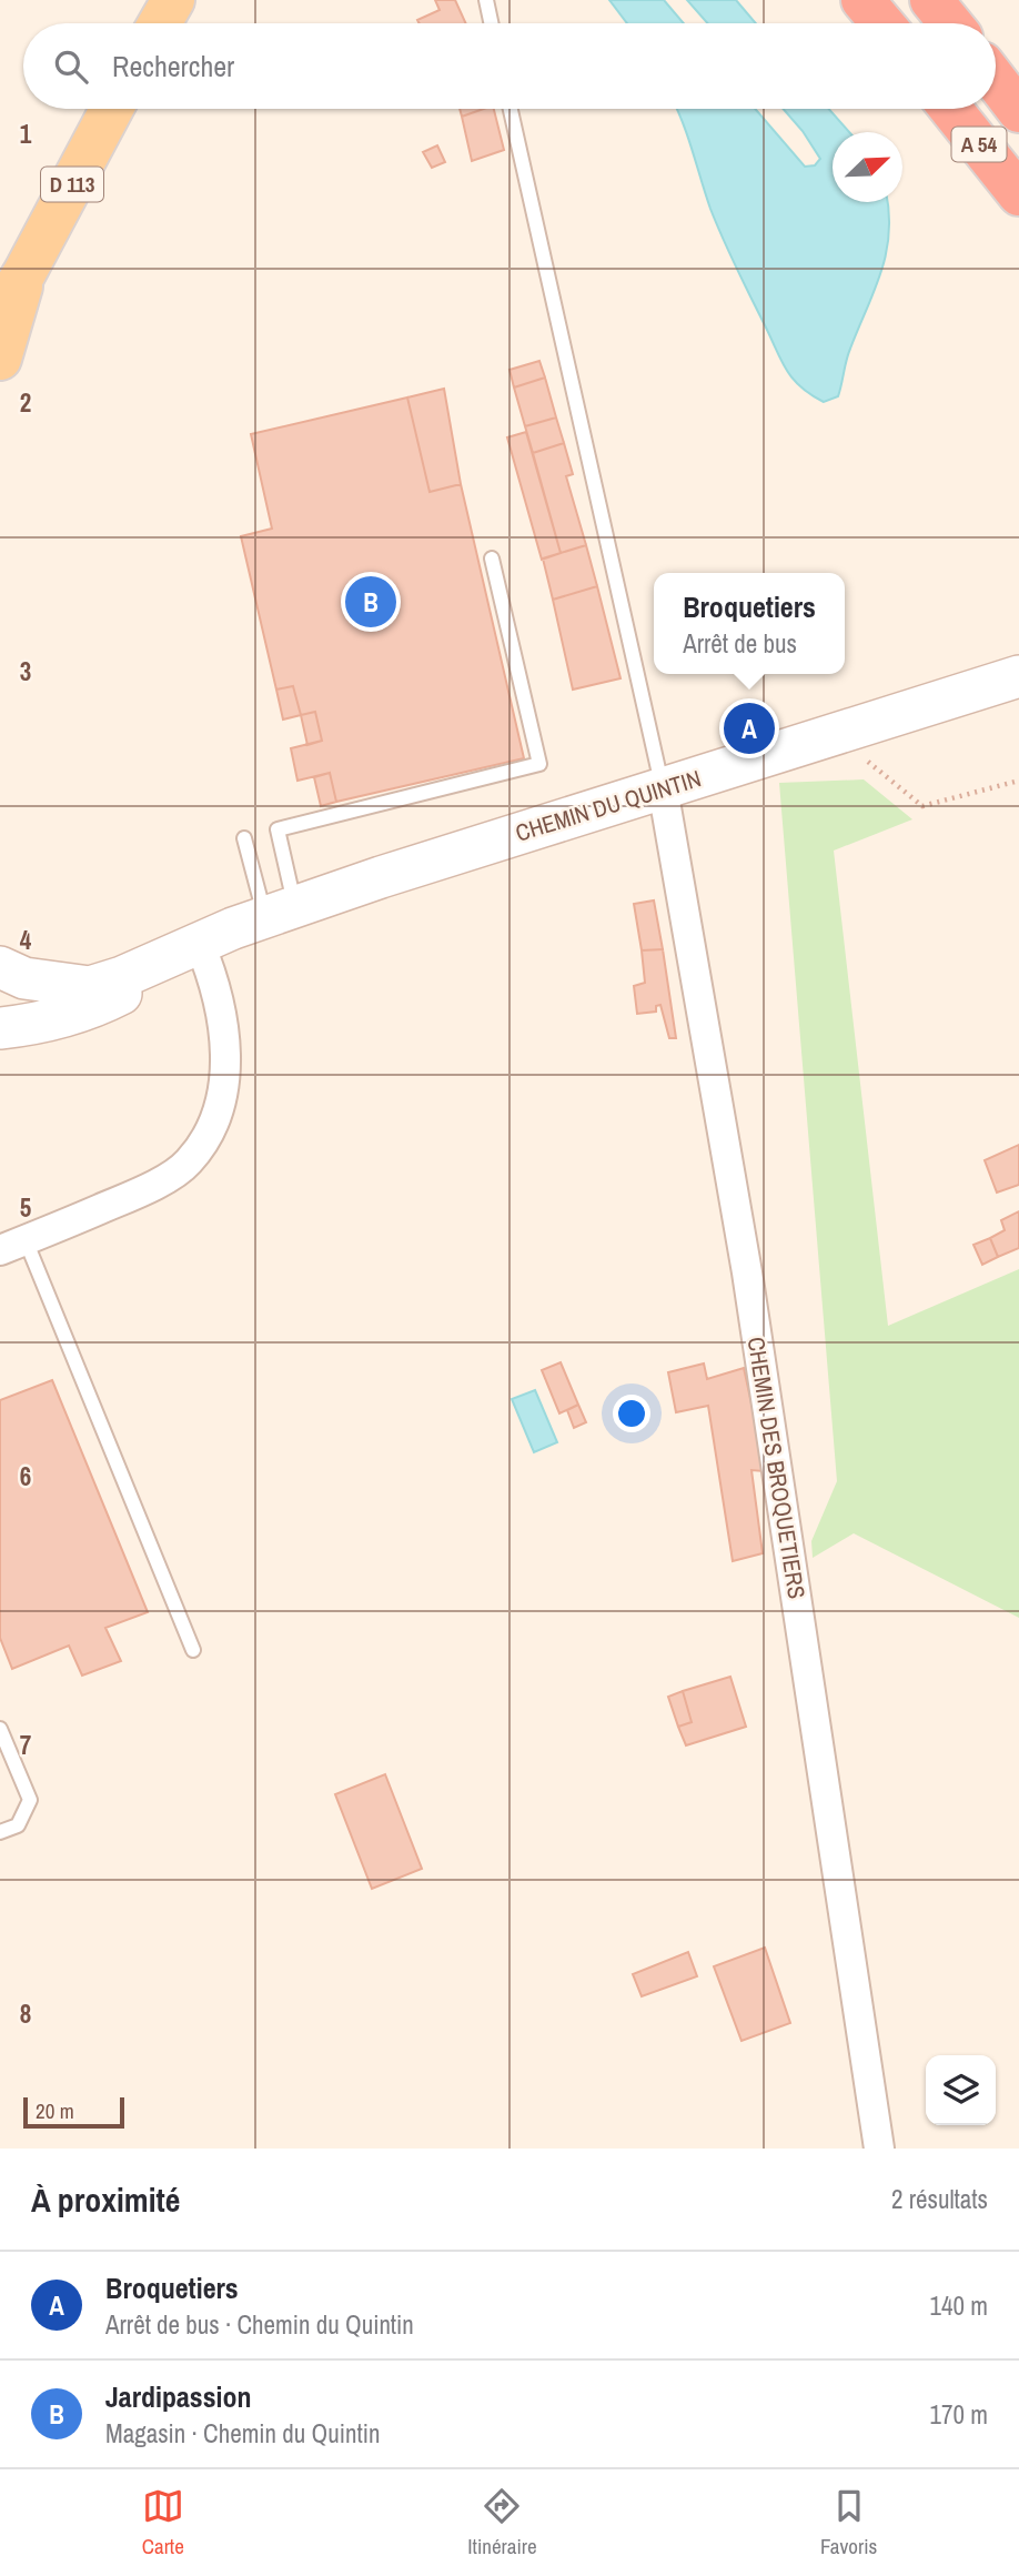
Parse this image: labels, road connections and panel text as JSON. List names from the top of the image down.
{
  "streets": {
    "highway": ["A 54"],
    "main road": ["D 113"],
    "street": ["CHEMIN DU QUINTIN", "CHEMIN DES BROQUETIERS"]
  },
  "crossings": [
    ["CHEMIN DU QUINTIN", "CHEMIN DES BROQUETIERS"]
  ],
  "scale_bar": "20 m",
  "north": "top right",
  "page": {
    "search": "Rechercher",
    "pins": ["B", "A"],
    "popup": ["Broquetiers", "Arrêt de bus"],
    "scale": "20 m",
    "heading": ["À proximité", "2 résultats"],
    "list": [
      {
        "mark": "A",
        "name": "Broquetiers",
        "note": "Arrêt de bus · Chemin du Quintin",
        "value": "140 m"
      },
      {
        "mark": "B",
        "name": "Jardipassion",
        "note": "Magasin · Chemin du Quintin",
        "value": "170 m"
      }
    ],
    "nav": ["Carte", "Itinéraire", "Favoris"]
  },
  "grid": {
    "rows": [
      "1",
      "2",
      "3",
      "4",
      "5",
      "6",
      "7",
      "8"
    ]
  }
}
